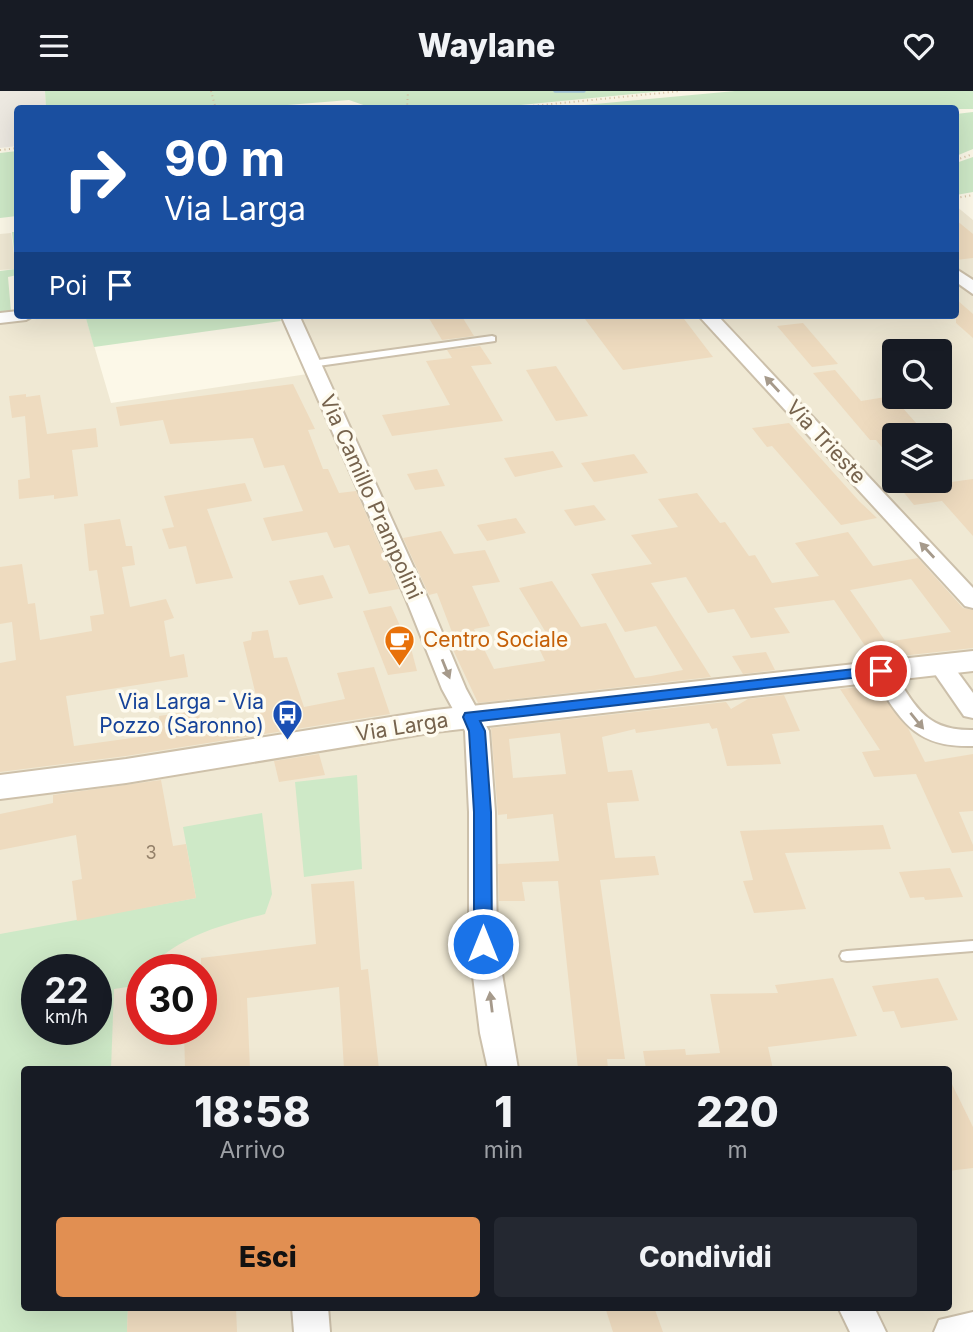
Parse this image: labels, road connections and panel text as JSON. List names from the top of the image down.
{
  "streets": {
    "street": ["Via Trieste", "Via Camillo Prampolini", "Via Larga"]
  },
  "crossings": [
    ["Via Camillo Prampolini", "Via Larga"]
  ],
  "one_way": ["Via Trieste"],
  "places": {
    "cafe": ["Centro Sociale"],
    "bus stop": ["Via Larga - Via Pozzo (Saronno)"]
  },
  "house_numbers": ["3"],
  "page": {
    "header": "Waylane",
    "turn": ["90 m", "Via Larga"],
    "then": "Poi",
    "speed": "22 km/h",
    "limit": "30",
    "eta": [
      "18:58",
      "Arrivo",
      "1",
      "min",
      "220",
      "m"
    ],
    "buttons": ["Esci", "Condividi"]
  }
}
